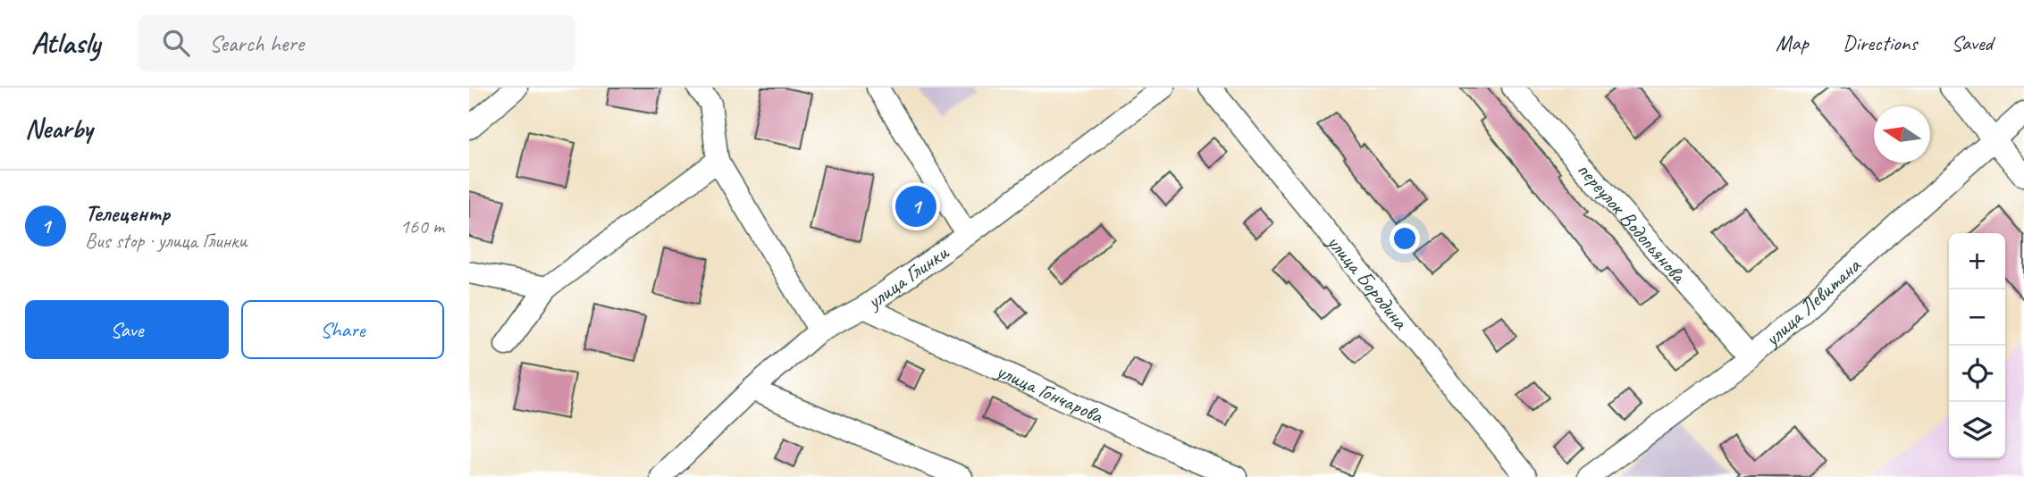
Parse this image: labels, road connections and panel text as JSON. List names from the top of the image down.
{
  "streets": {
    "street": [
      "переулок Водопьянова",
      "улица Глинки",
      "улица Бородина",
      "улица Левитана",
      "улица Гончарова"
    ]
  },
  "crossings": [
    ["переулок Водопьянова", "улица Левитана"],
    ["улица Глинки", "улица Гончарова"]
  ],
  "north": "left",
  "page": {
    "header": "Atlasly",
    "search": "Search here",
    "nav": ["Map", "Directions", "Saved"],
    "heading": "Nearby",
    "list": [
      {
        "mark": "1",
        "name": "Телецентр",
        "note": "Bus stop · улица Глинки",
        "value": "160 m"
      }
    ],
    "pins": "1",
    "map_buttons": ["+", "−"],
    "buttons": ["Save", "Share"]
  }
}
